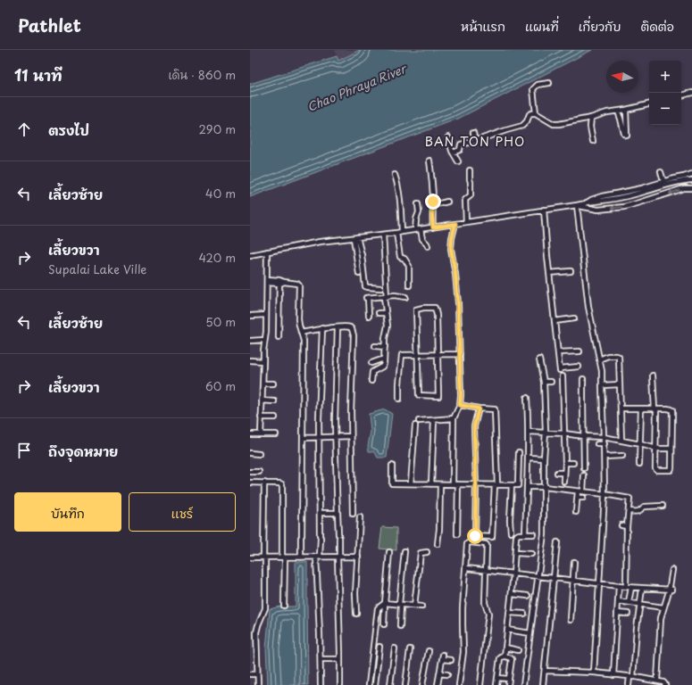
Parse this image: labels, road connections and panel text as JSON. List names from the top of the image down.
{
  "districts": ["BAN TON PHO"],
  "water": ["Chao Phraya River"],
  "north": "left",
  "page": {
    "header": "Pathlet",
    "nav": [
      "หน้าแรก",
      "แผนที่",
      "เกี่ยวกับ",
      "ติดต่อ"
    ],
    "heading": ["11 นาที", "เดิน · 860 m"],
    "map_buttons": ["+", "−"],
    "list": [
      ["ตรงไป", "290 m"],
      ["เลี้ยวซ้าย", "40 m"],
      ["เลี้ยวขวา", "Supalai Lake Ville", "420 m"],
      ["เลี้ยวซ้าย", "50 m"],
      ["เลี้ยวขวา", "60 m"],
      "ถึงจุดหมาย"
    ],
    "buttons": ["บันทึก", "แชร์"]
  }
}
